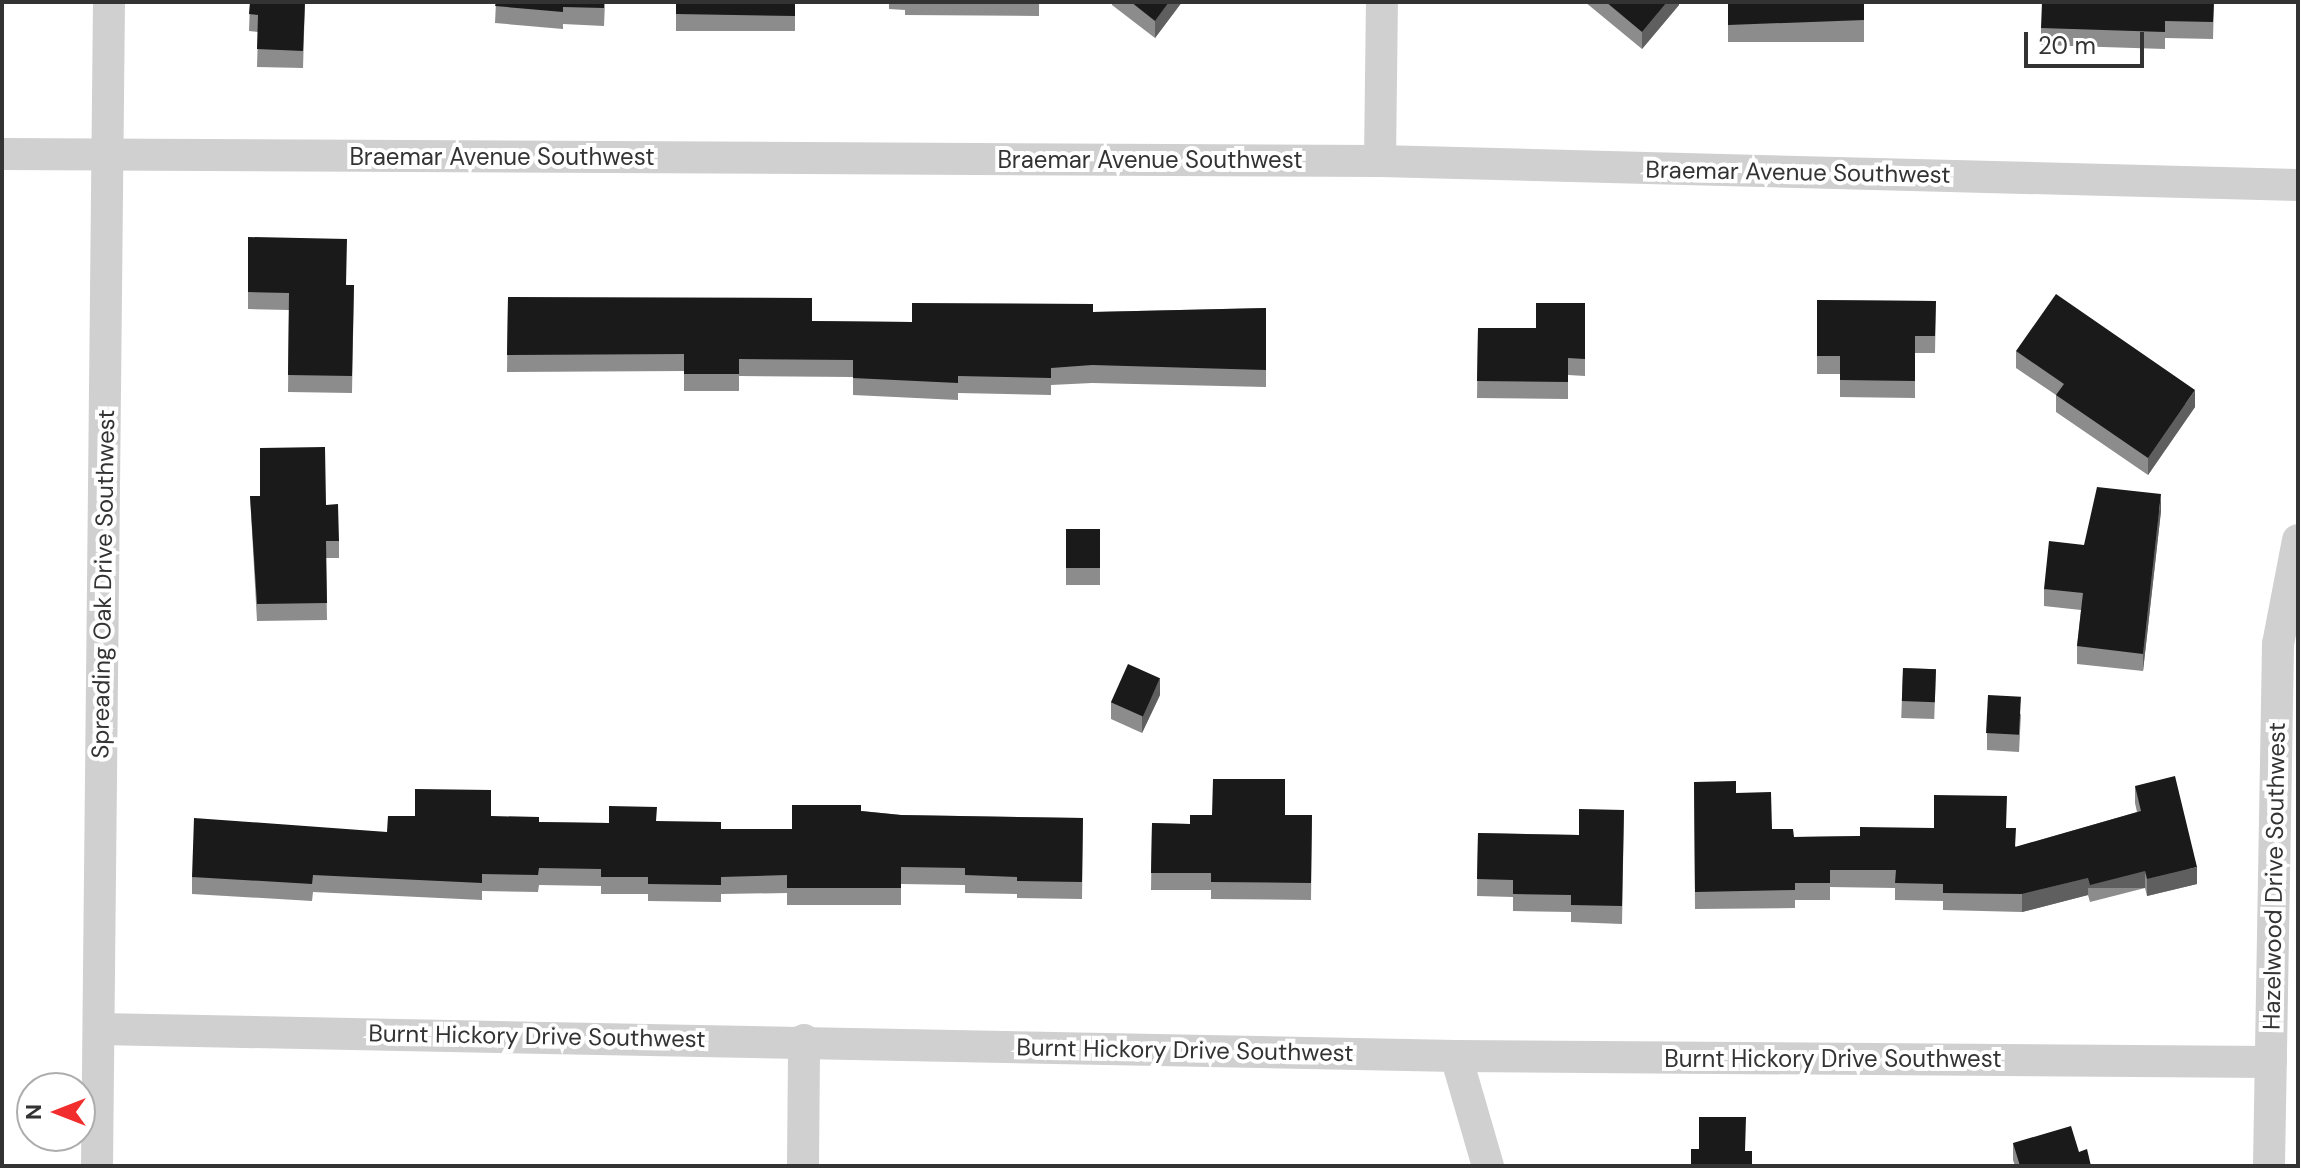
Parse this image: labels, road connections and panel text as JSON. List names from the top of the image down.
{
  "streets": {
    "street": [
      "Braemar Avenue Southwest",
      "Spreading Oak Drive Southwest",
      "Hazelwood Drive Southwest",
      "Burnt Hickory Drive Southwest"
    ]
  },
  "crossings": [
    ["Braemar Avenue Southwest", "Spreading Oak Drive Southwest"],
    ["Spreading Oak Drive Southwest", "Burnt Hickory Drive Southwest"],
    ["Hazelwood Drive Southwest", "Burnt Hickory Drive Southwest"]
  ],
  "scale_bar": "20 m",
  "north": "left"
}
